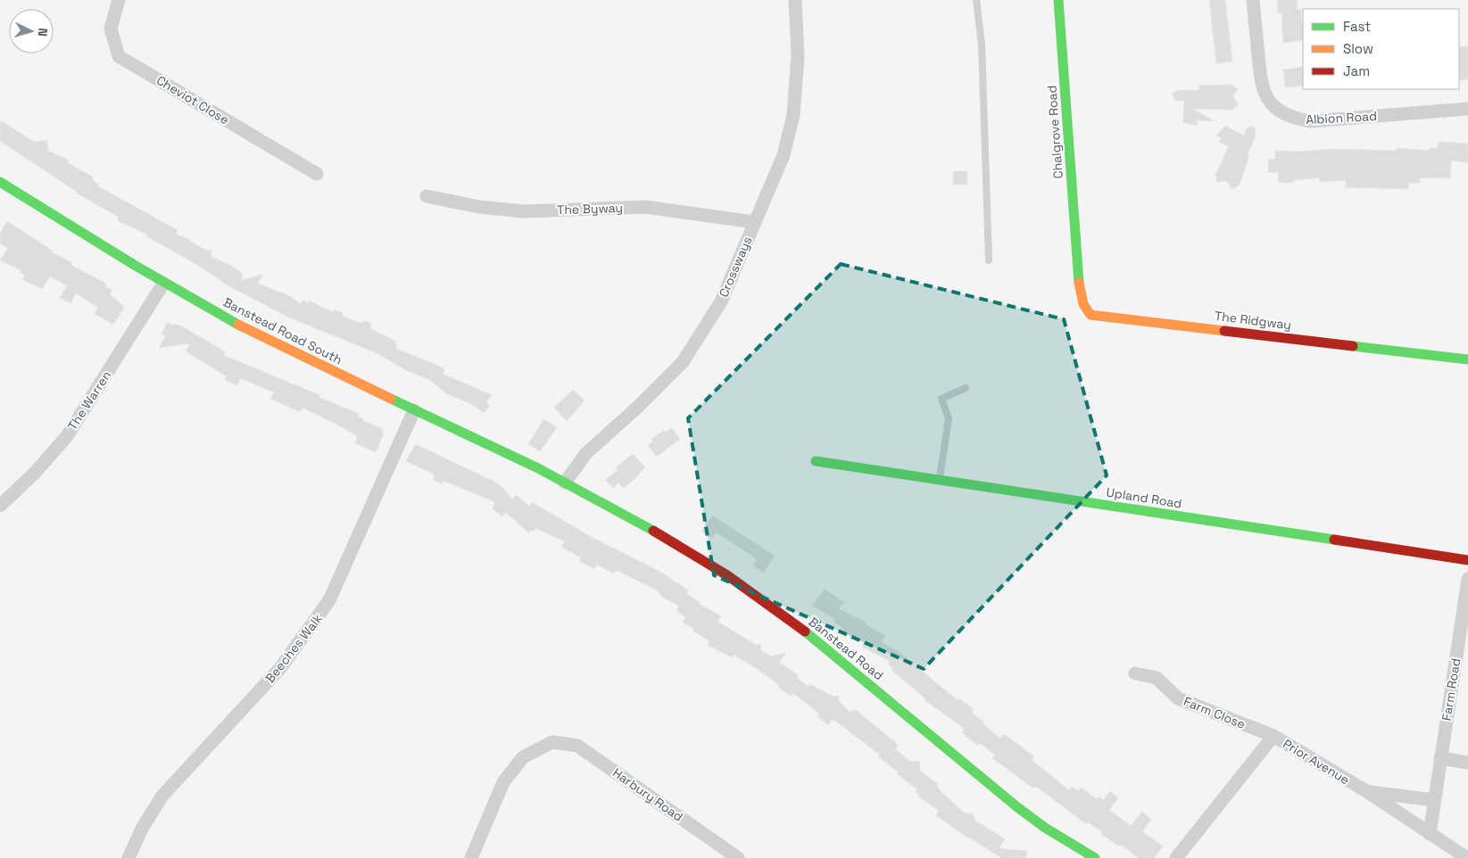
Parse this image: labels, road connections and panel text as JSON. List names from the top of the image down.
{
  "streets": {
    "street": [
      "Cheviot Close",
      "Albion Road",
      "Chalgrove Road",
      "The Byway",
      "Crossways",
      "The Ridgway",
      "Banstead Road South",
      "The Warren",
      "Upland Road",
      "Beeches Walk",
      "Banstead Road",
      "Farm Road",
      "Farm Close",
      "Prior Avenue",
      "Harbury Road"
    ]
  },
  "crossings": [
    ["Chalgrove Road", "The Ridgway"],
    ["The Byway", "Crossways"],
    ["Crossways", "Banstead Road South"],
    ["Crossways", "Banstead Road"],
    ["Banstead Road South", "The Warren"],
    ["Banstead Road South", "Beeches Walk"],
    ["Banstead Road South", "Banstead Road"],
    ["Farm Road", "Prior Avenue"],
    ["Farm Close", "Prior Avenue"]
  ],
  "legend": ["Fast", "Slow", "Jam"],
  "north": "right"
}
